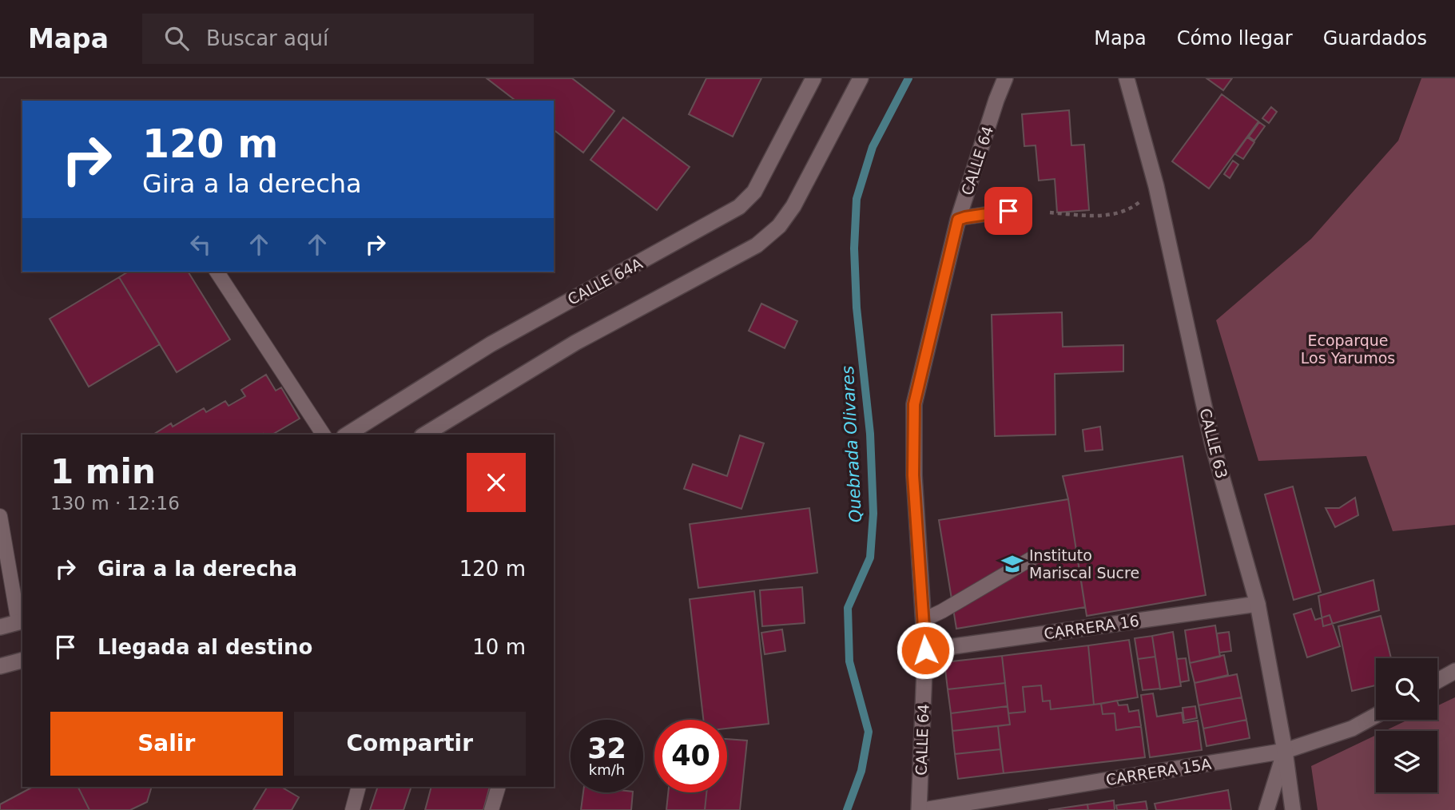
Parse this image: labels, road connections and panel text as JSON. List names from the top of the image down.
{
  "streets": {
    "street": [
      "CALLE 64",
      "CALLE 64A",
      "CALLE 63",
      "CARRERA 16",
      "CARRERA 15A"
    ]
  },
  "crossings": [
    ["CALLE 64", "CARRERA 16"],
    ["CALLE 63", "CARRERA 16"],
    ["CALLE 63", "CARRERA 15A"]
  ],
  "water": ["Quebrada Olivares"],
  "parks": ["Ecoparque Los Yarumos"],
  "places": {
    "school or university": ["Instituto Mariscal Sucre"]
  },
  "page": {
    "header": "Mapa",
    "search": "Buscar aquí",
    "nav": ["Mapa", "Cómo llegar", "Guardados"],
    "turn": ["120 m", "Gira a la derecha"],
    "heading": ["1 min", "130 m · 12:16"],
    "list": [
      {
        "name": "Gira a la derecha",
        "value": "120 m"
      },
      {
        "name": "Llegada al destino",
        "value": "10 m"
      }
    ],
    "buttons": ["Salir", "Compartir"],
    "speed": "32 km/h",
    "limit": "40"
  }
}
